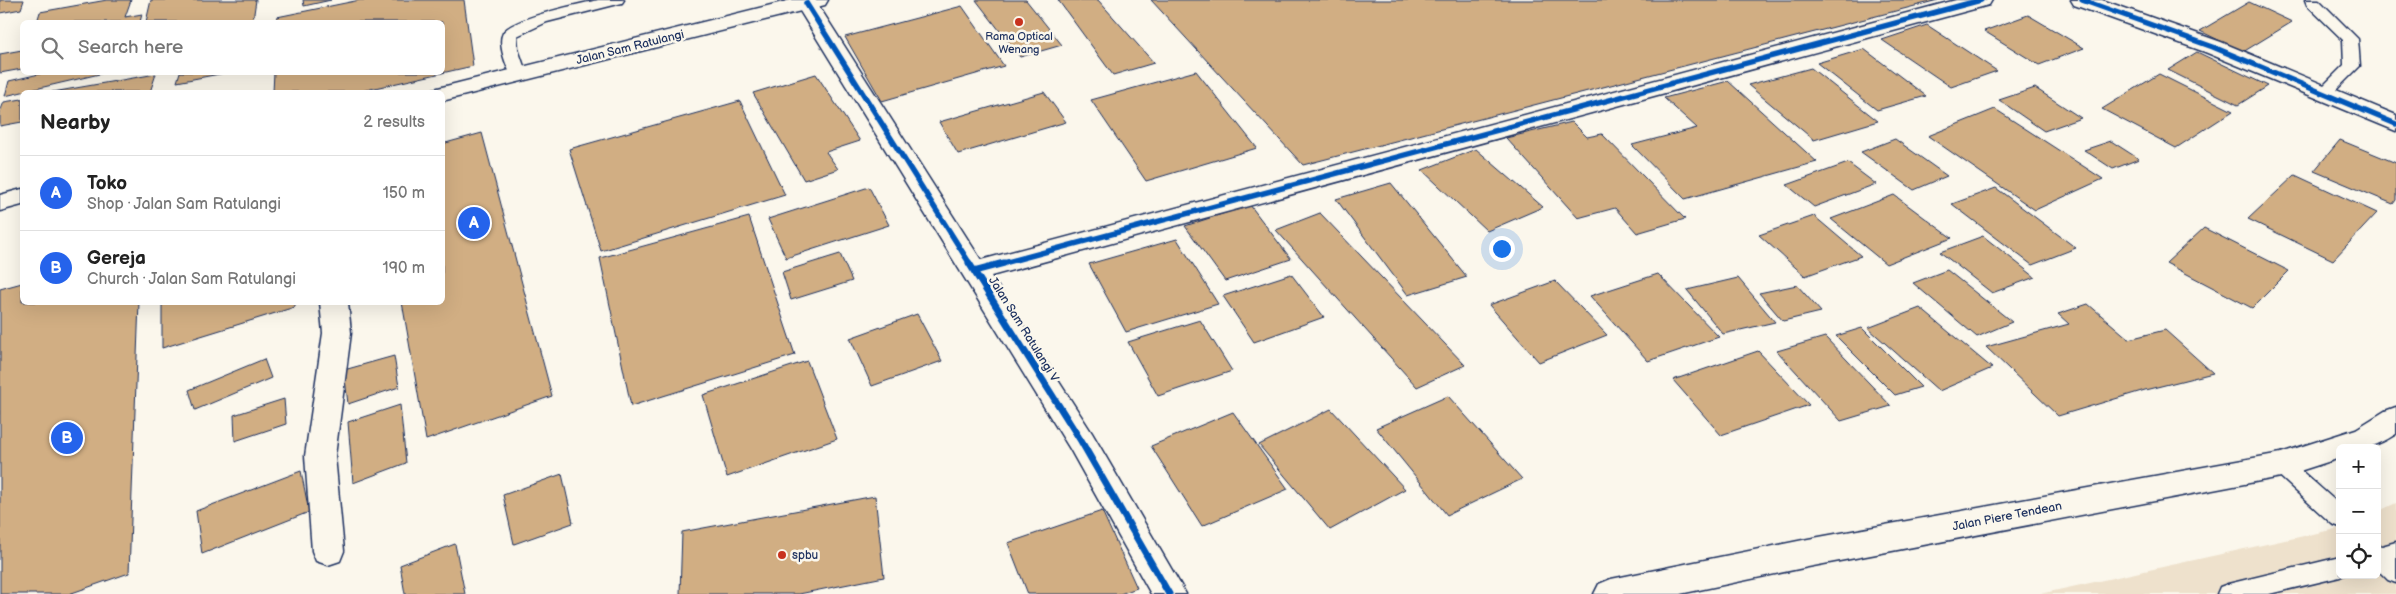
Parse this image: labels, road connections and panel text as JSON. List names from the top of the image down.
{
  "streets": {
    "main road": ["Jalan Sam Ratulangi", "Jalan Sam Ratulangi V", "Jalan Piere Tendean"]
  },
  "crossings": [
    ["Jalan Sam Ratulangi", "Jalan Sam Ratulangi V"]
  ],
  "places": ["Rama Optical Wenang", "spbu"],
  "page": {
    "search": "Search here",
    "heading": ["Nearby", "2 results"],
    "list": [
      {
        "mark": "A",
        "name": "Toko",
        "note": "Shop · Jalan Sam Ratulangi",
        "value": "150 m"
      },
      {
        "mark": "B",
        "name": "Gereja",
        "note": "Church · Jalan Sam Ratulangi",
        "value": "190 m"
      }
    ],
    "pins": ["A", "B"],
    "map_buttons": ["+", "−"]
  }
}
